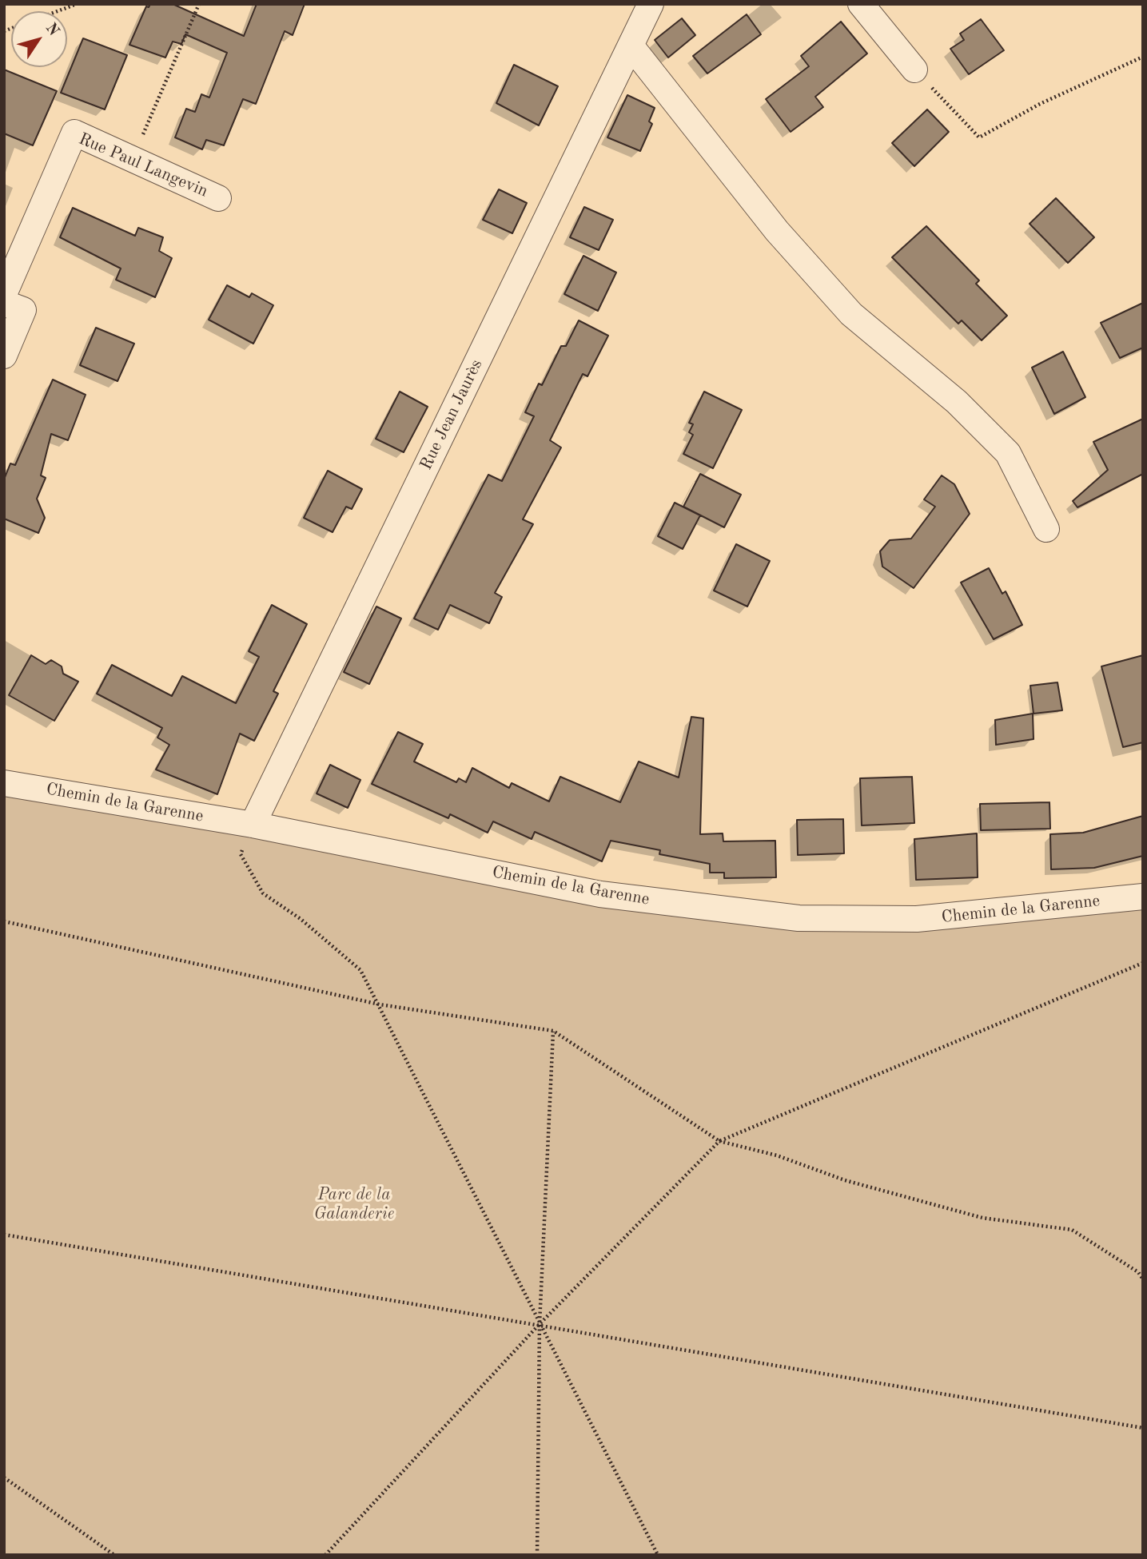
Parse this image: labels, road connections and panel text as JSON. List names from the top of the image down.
{
  "streets": {
    "street": ["Rue Paul Langevin", "Rue Jean Jaurès", "Chemin de la Garenne"]
  },
  "crossings": [
    ["Rue Jean Jaurès", "Chemin de la Garenne"]
  ],
  "parks": ["Parc de la Galanderie"],
  "north": "top right"
}
